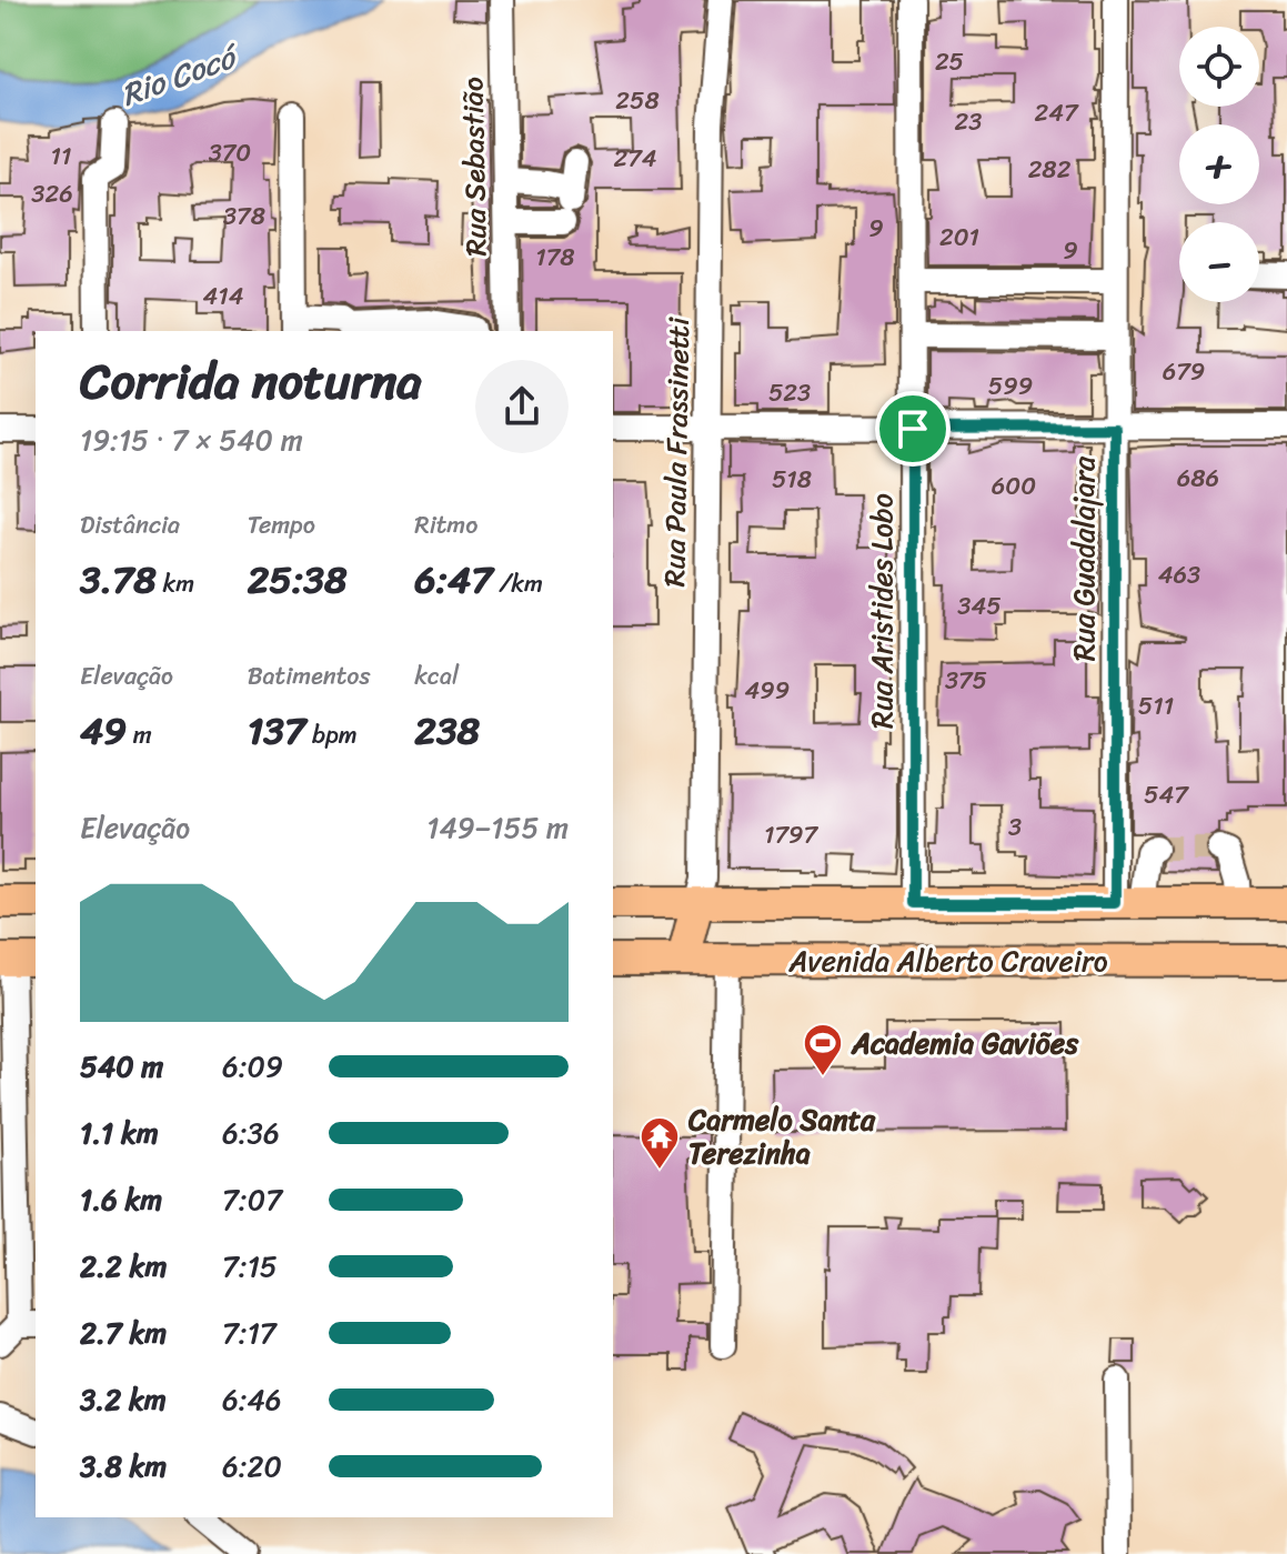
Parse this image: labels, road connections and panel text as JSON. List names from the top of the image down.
{
  "streets": {
    "main road": ["Avenida Alberto Craveiro"],
    "street": [
      "Rua Sebastião",
      "Rua Paula Frassinetti",
      "Rua Guadalajara",
      "Rua Aristides Lobo"
    ]
  },
  "crossings": [
    ["Rua Paula Frassinetti", "Avenida Alberto Craveiro"],
    ["Rua Guadalajara", "Avenida Alberto Craveiro"],
    ["Rua Aristides Lobo", "Avenida Alberto Craveiro"]
  ],
  "water": ["Rio Cocó"],
  "places": {
    "sports": ["Academia Gaviões"],
    "temple": ["Carmelo Santa Terezinha"]
  },
  "house_numbers": [
    "25",
    "258",
    "247",
    "23",
    "370",
    "11",
    "274",
    "282",
    "326",
    "378",
    "9",
    "201",
    "9",
    "178",
    "414",
    "679",
    "599",
    "523",
    "686",
    "518",
    "600",
    "463",
    "345",
    "375",
    "499",
    "511",
    "547",
    "3",
    "1797"
  ],
  "page": {
    "map_buttons": ["+", "−"],
    "heading": ["Corrida noturna", "19:15 · 7 × 540 m"],
    "stats": [
      ["Distância", "3.78 km"],
      ["Tempo", "25:38"],
      ["Ritmo", "6:47 /km"],
      ["Elevação", "49 m"],
      ["Batimentos", "137 bpm"],
      ["kcal", "238"]
    ],
    "chart": ["Elevação", "149–155 m"],
    "list": [
      {
        "name": "540 m",
        "note": "6:09"
      },
      {
        "name": "1.1 km",
        "note": "6:36"
      },
      {
        "name": "1.6 km",
        "note": "7:07"
      },
      {
        "name": "2.2 km",
        "note": "7:15"
      },
      {
        "name": "2.7 km",
        "note": "7:17"
      },
      {
        "name": "3.2 km",
        "note": "6:46"
      },
      {
        "name": "3.8 km",
        "note": "6:20"
      }
    ]
  }
}
